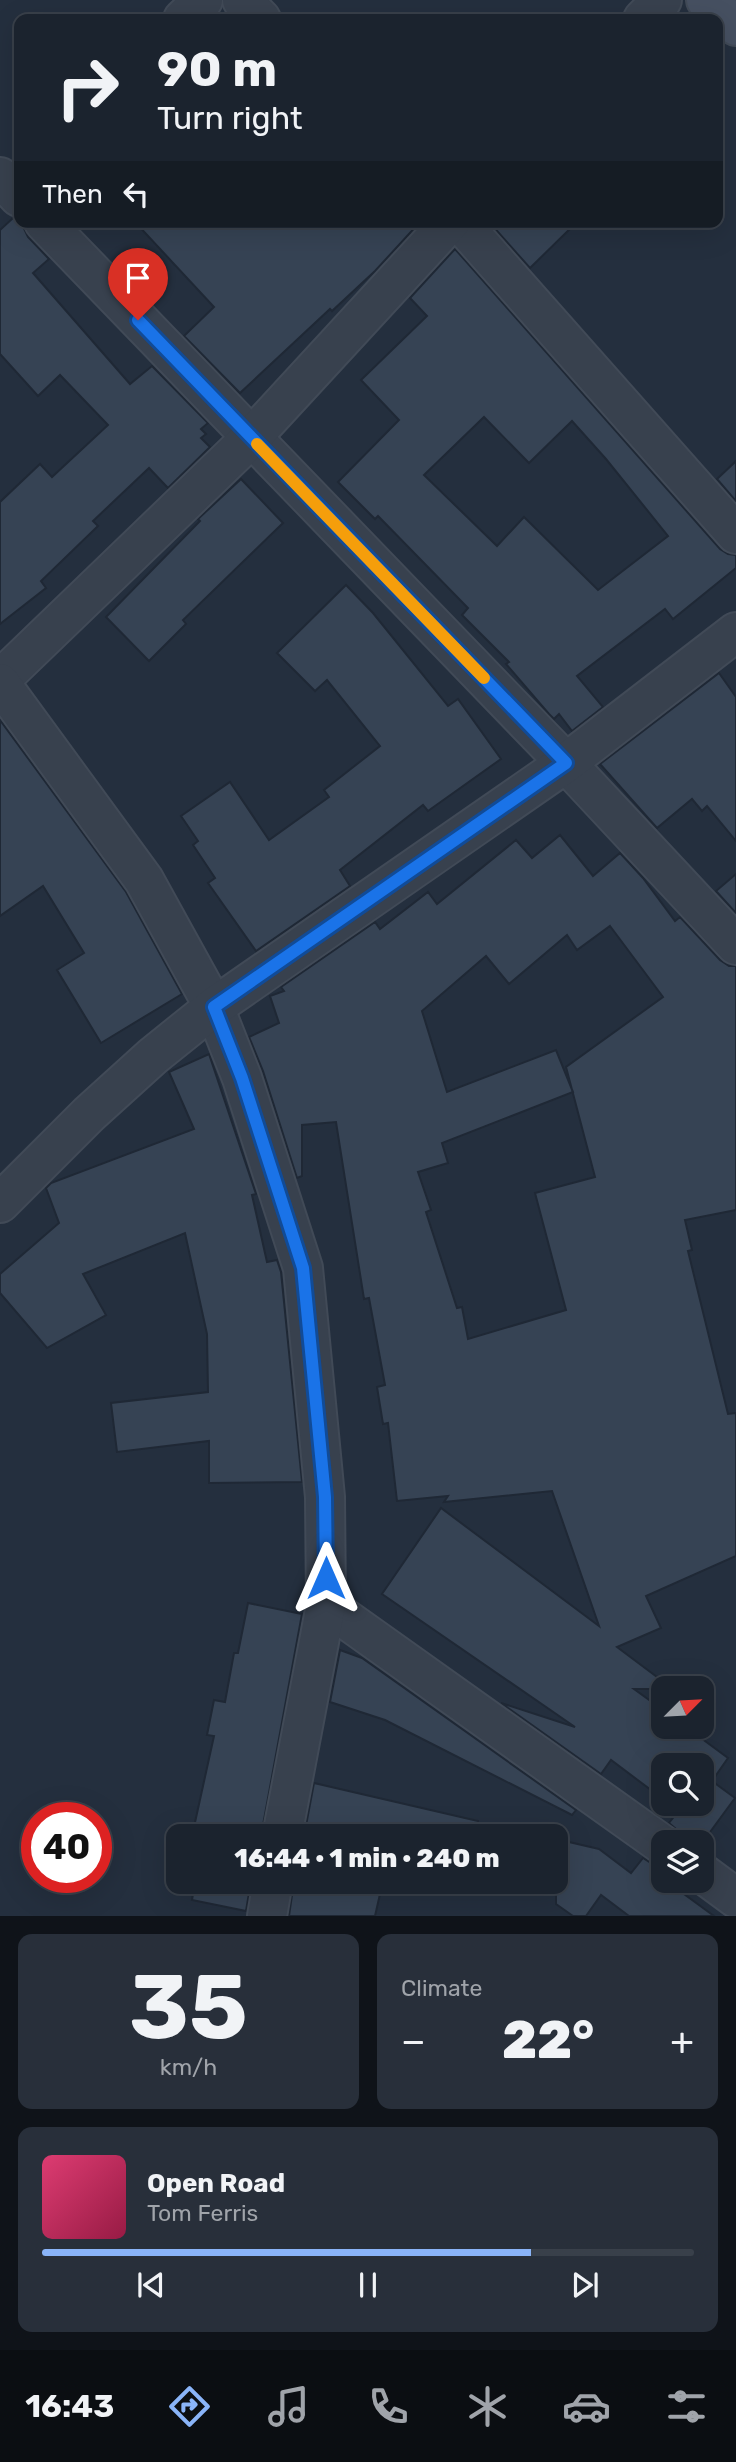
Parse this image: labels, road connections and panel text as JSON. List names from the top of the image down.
{
  "north": "top right",
  "page": {
    "turn": ["90 m", "Turn right"],
    "then": "Then",
    "limit": "40",
    "trip": "16:44 · 1 min · 240 m",
    "tile": [
      ["35", "km/h"],
      "Climate"
    ],
    "heat": ["−", "22°", "+"],
    "song": ["Open Road", "Tom Ferris"],
    "tabs": "16:43"
  }
}
